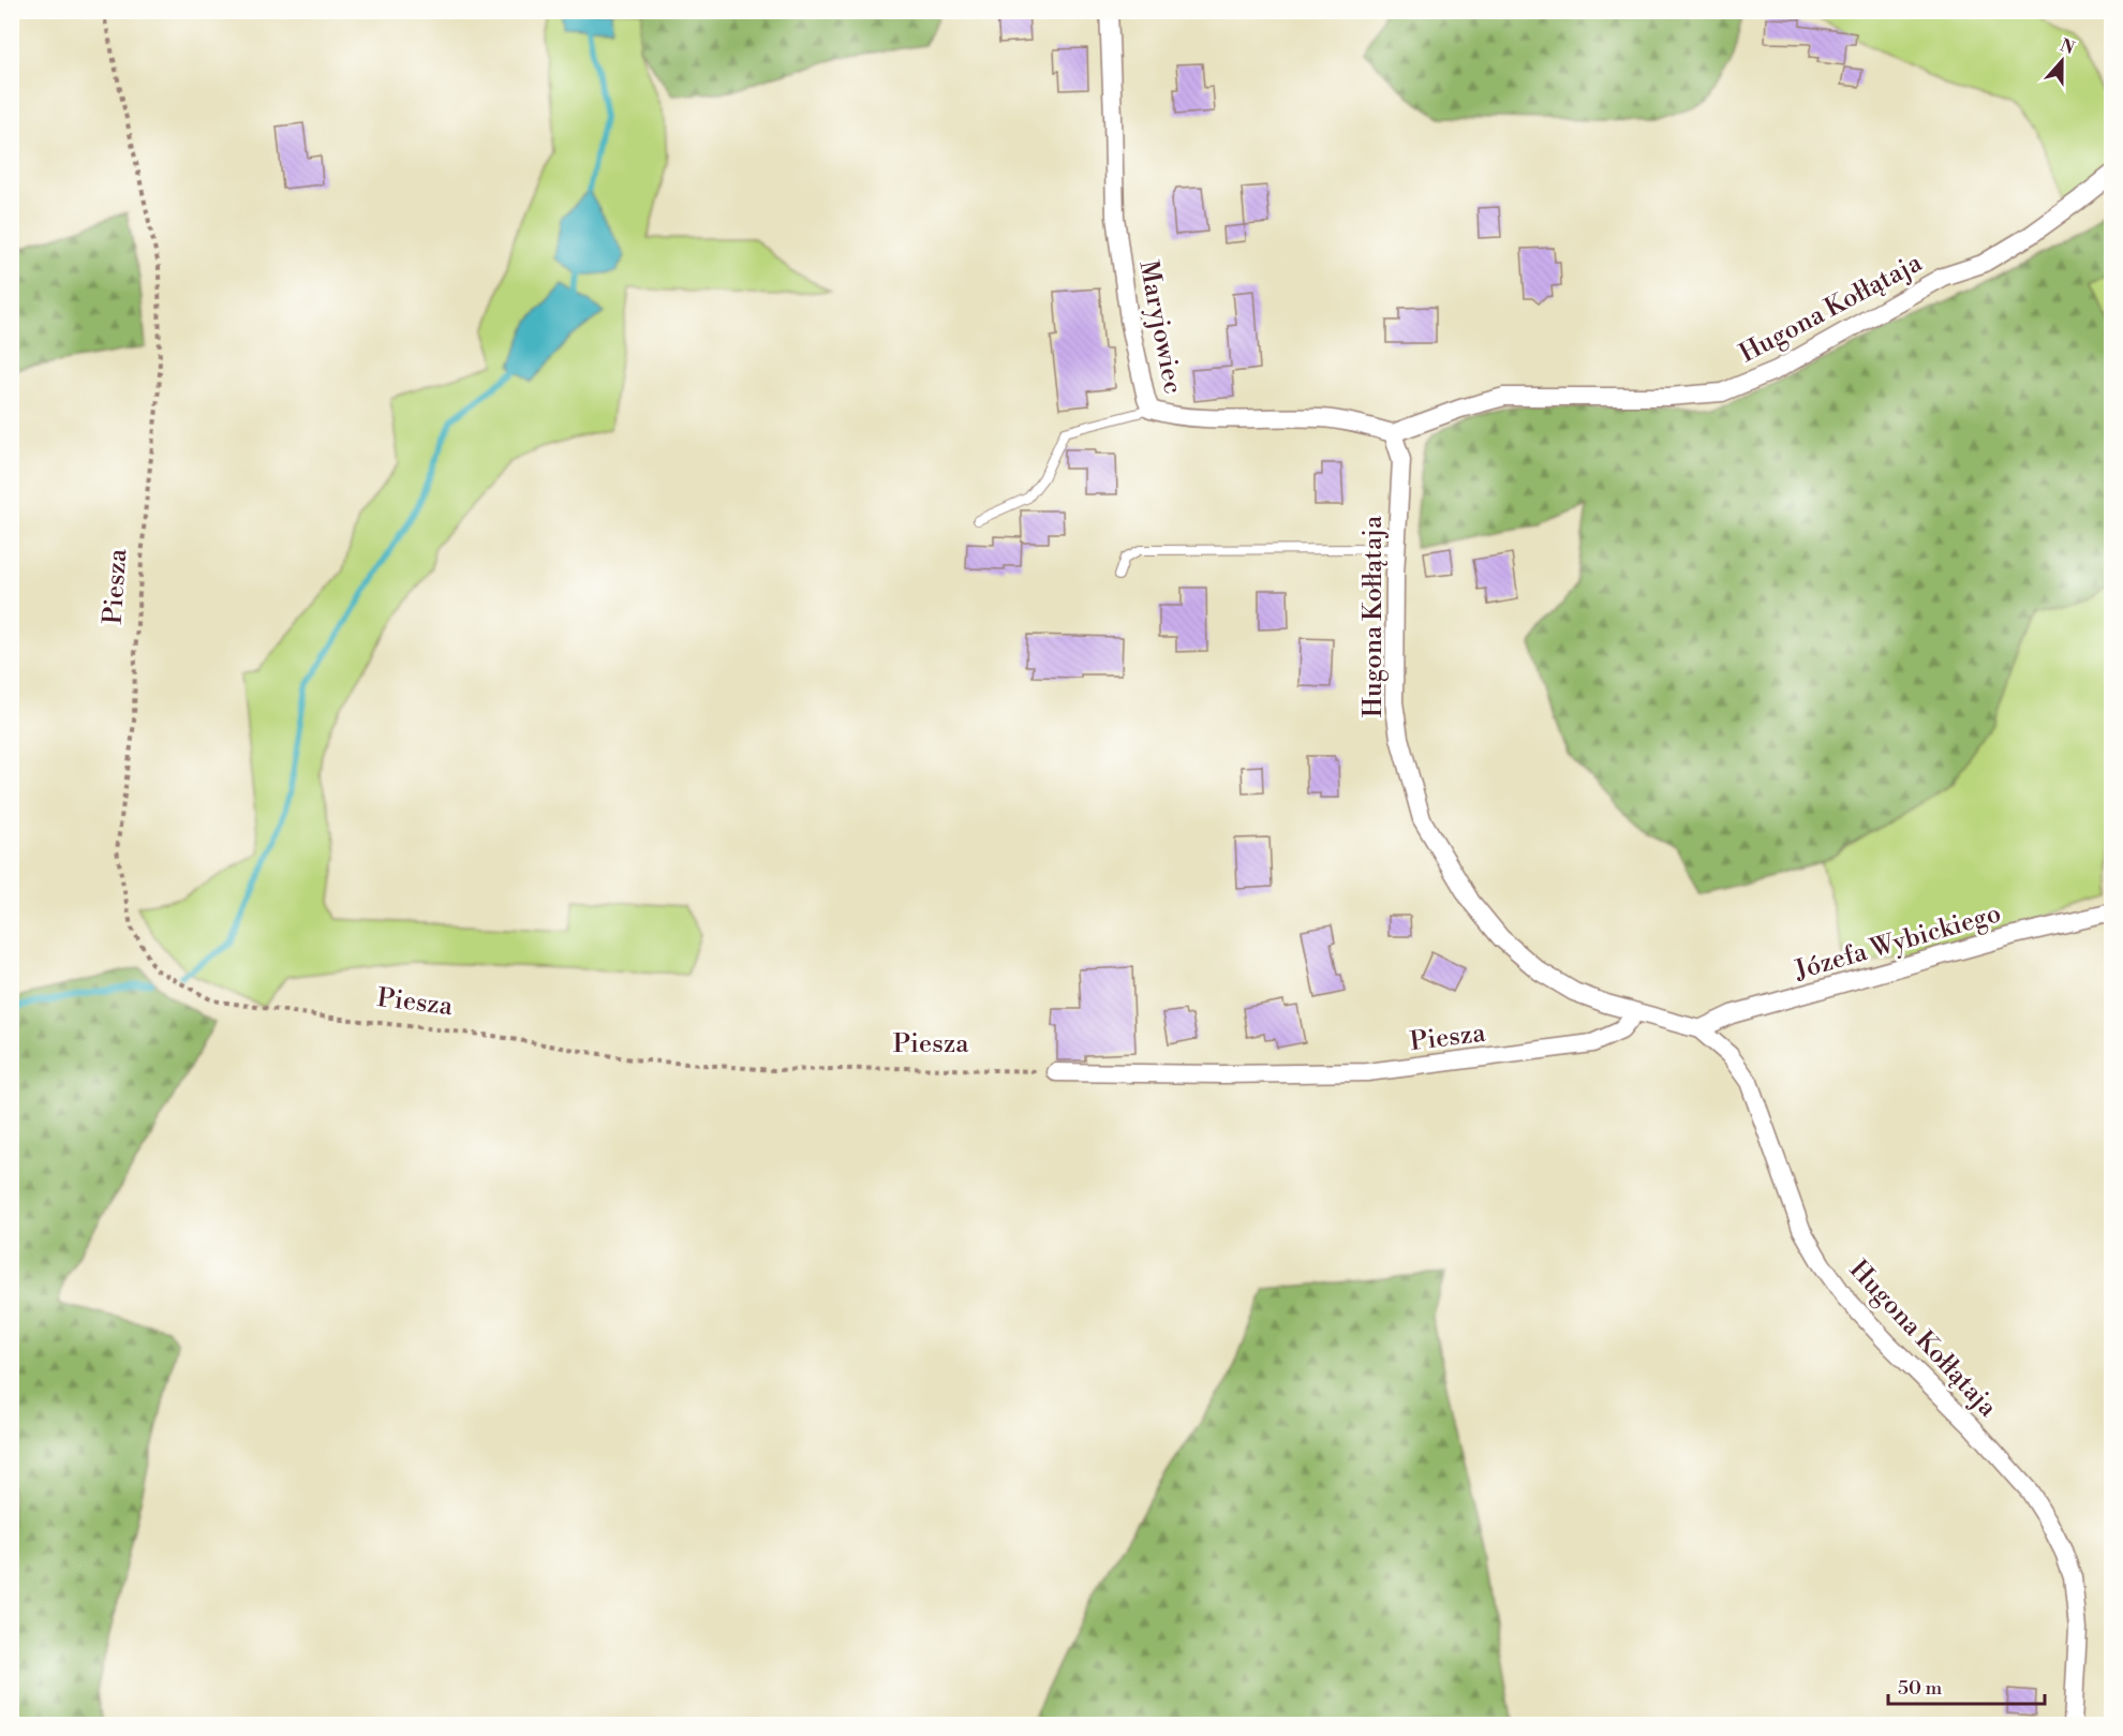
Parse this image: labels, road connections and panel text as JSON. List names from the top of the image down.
{
  "streets": {
    "street": [
      "Hugona Kołłątaja",
      "Maryjowiec",
      "Piesza",
      "Józefa Wybickiego"
    ]
  },
  "crossings": [
    ["Hugona Kołłątaja", "Maryjowiec"],
    ["Hugona Kołłątaja", "Piesza"],
    ["Hugona Kołłątaja", "Józefa Wybickiego"]
  ],
  "scale_bar": "50 m",
  "north": "top"
}
